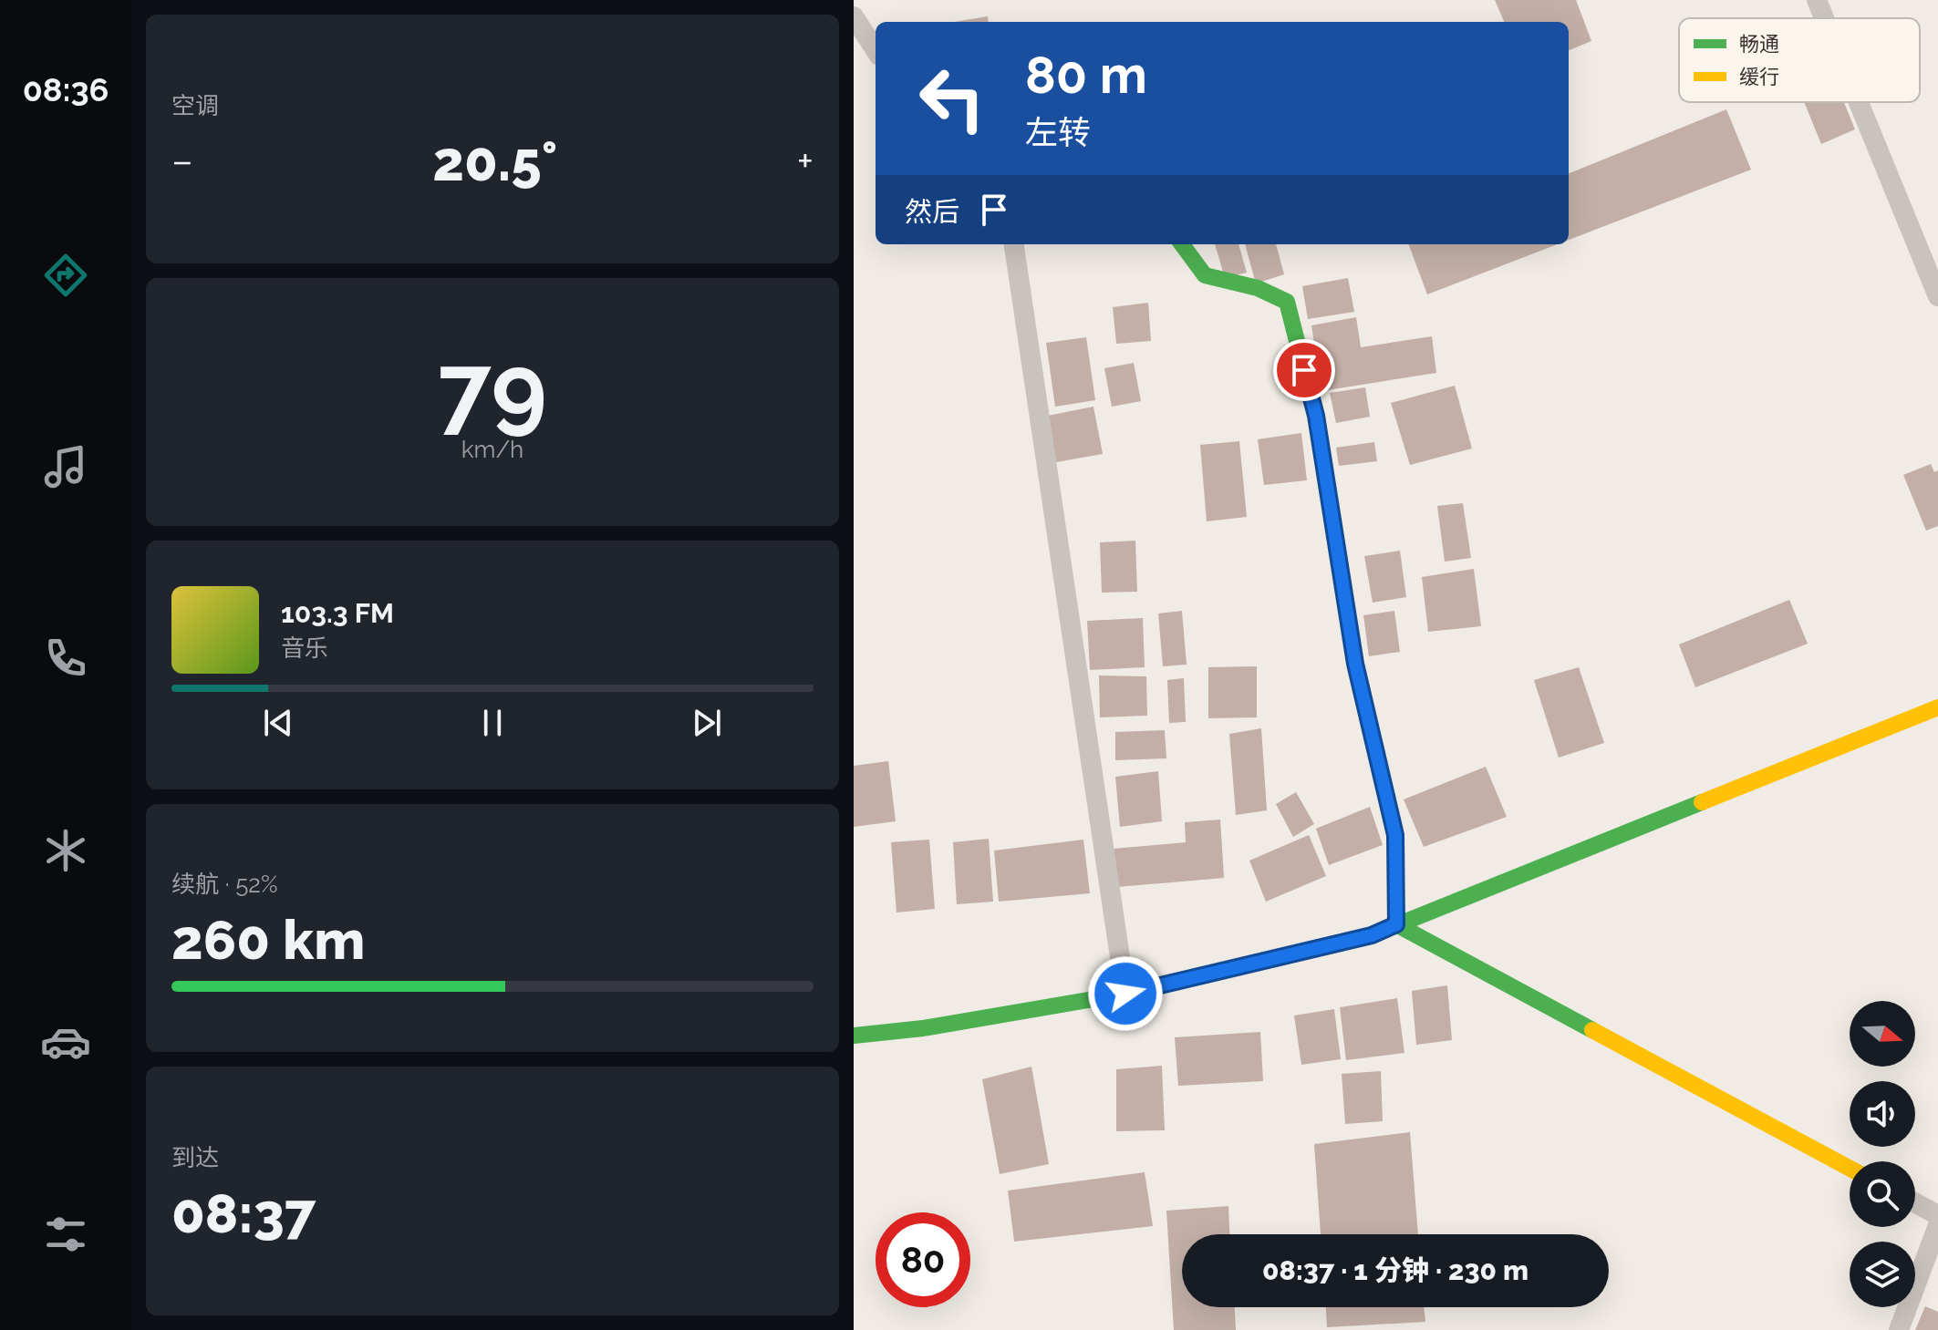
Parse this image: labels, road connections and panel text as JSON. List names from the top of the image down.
{
  "legend": ["畅通", "缓行"],
  "north": "right",
  "page": {
    "tabs": "08:36",
    "tile": [
      "空调",
      ["79", "km/h"],
      ["续航 · 52%", "260 km"],
      ["到达", "08:37"]
    ],
    "turn": ["80 m", "左转"],
    "heat": ["−", "20.5°", "+"],
    "then": "然后",
    "song": ["103.3 FM", "音乐"],
    "limit": "80",
    "trip": "08:37 · 1 分钟 · 230 m"
  }
}
